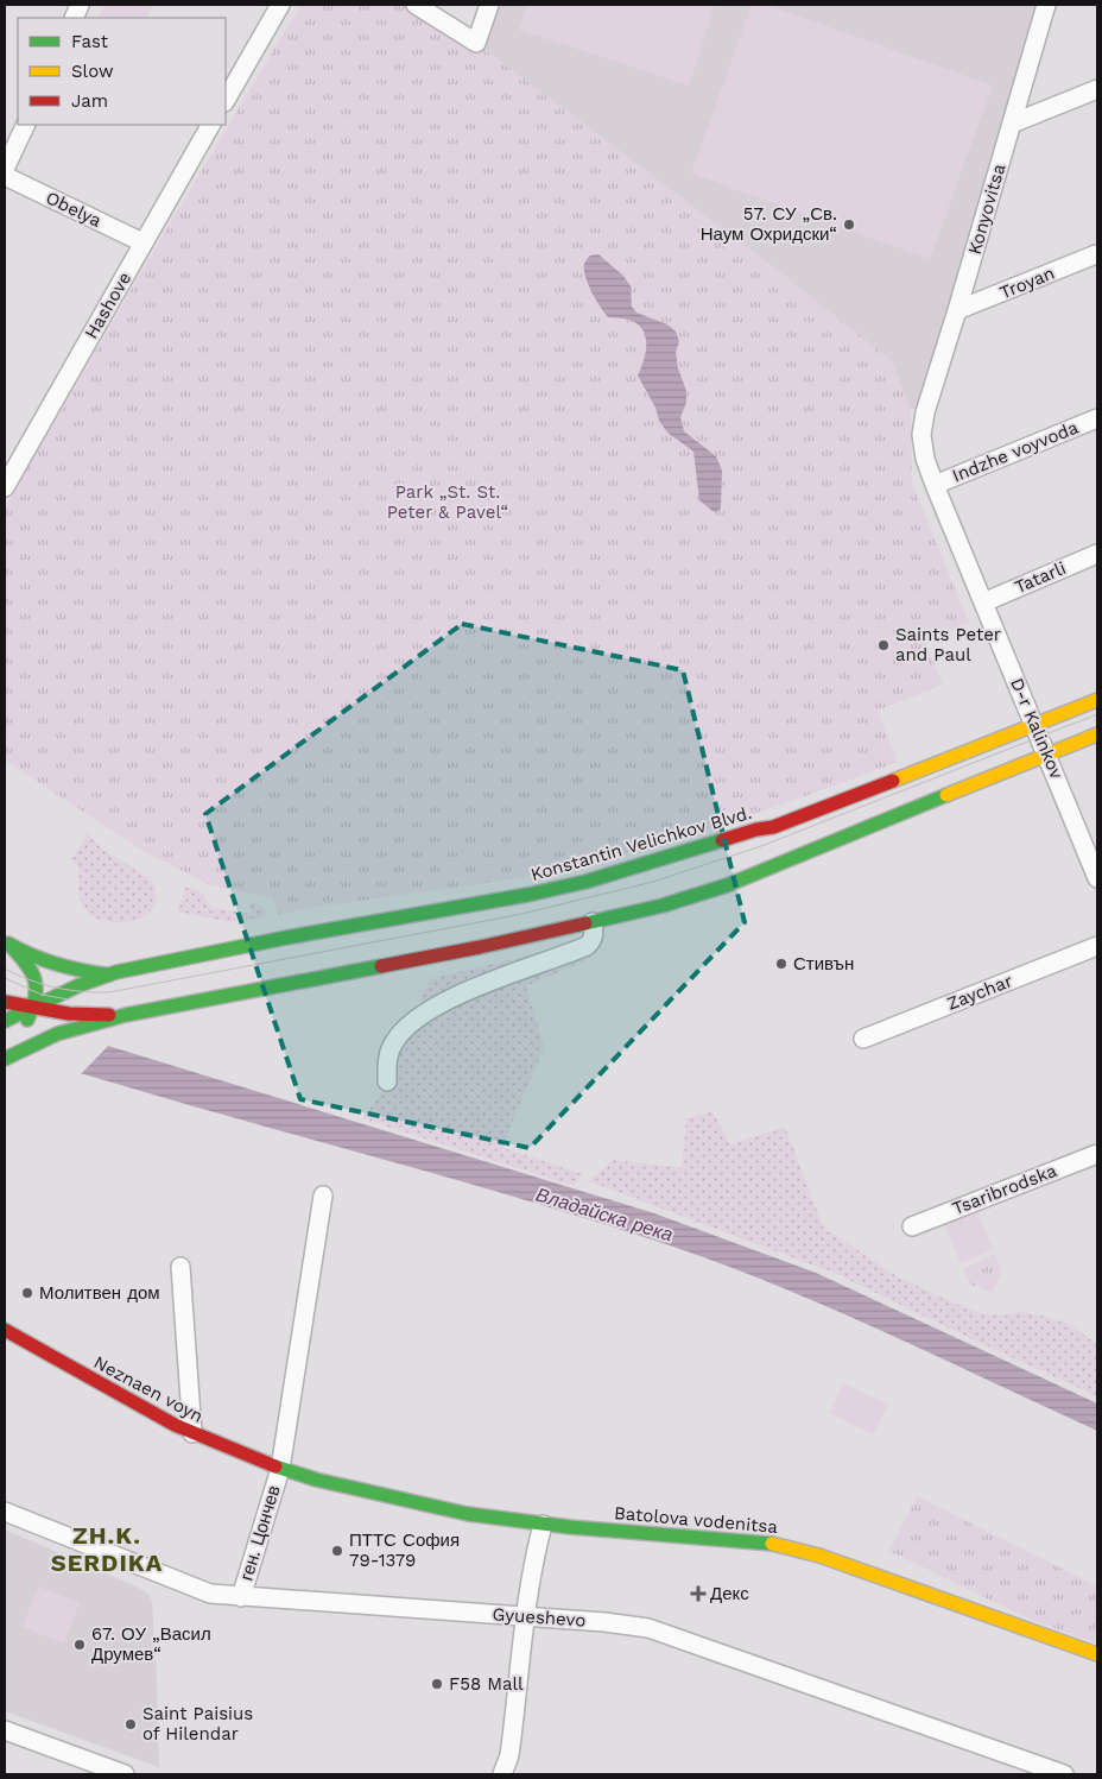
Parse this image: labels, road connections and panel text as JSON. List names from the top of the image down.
{
  "streets": {
    "main road": ["Konstantin Velichkov Blvd.", "Neznaen voyn", "Batolova vodenitsa"],
    "street": [
      "Obelya",
      "Konyovitsa",
      "Troyan",
      "Hashove",
      "Indzhe voyvoda",
      "Tatarli",
      "D-r Kalinkov",
      "Zaychar",
      "Tsaribrodska",
      "ген. Цончев",
      "Gyueshevo"
    ]
  },
  "crossings": [
    ["Obelya", "Hashove"],
    ["Konyovitsa", "Troyan"],
    ["Konyovitsa", "D-r Kalinkov"],
    ["Indzhe voyvoda", "D-r Kalinkov"],
    ["Tatarli", "D-r Kalinkov"],
    ["D-r Kalinkov", "Konstantin Velichkov Blvd."],
    ["Neznaen voyn", "Batolova vodenitsa"],
    ["Neznaen voyn", "ген. Цончев"],
    ["Batolova vodenitsa", "ген. Цончев"],
    ["ген. Цончев", "Gyueshevo"]
  ],
  "districts": ["ZH.K. SERDIKA"],
  "water": ["Владайска река"],
  "parks": ["Park „St. St. Peter & Pavel“"],
  "places": {
    "other": [
      "57. СУ „Св. Наум Охридски“",
      "Saints Peter and Paul",
      "Стивън",
      "Молитвен дом",
      "ПТТС София 79-1379",
      "67. ОУ „Васил Друмев“",
      "F58 Mall",
      "Saint Paisius of Hilendar"
    ],
    "health": ["Декс"]
  },
  "legend": ["Fast", "Slow", "Jam"]
}
